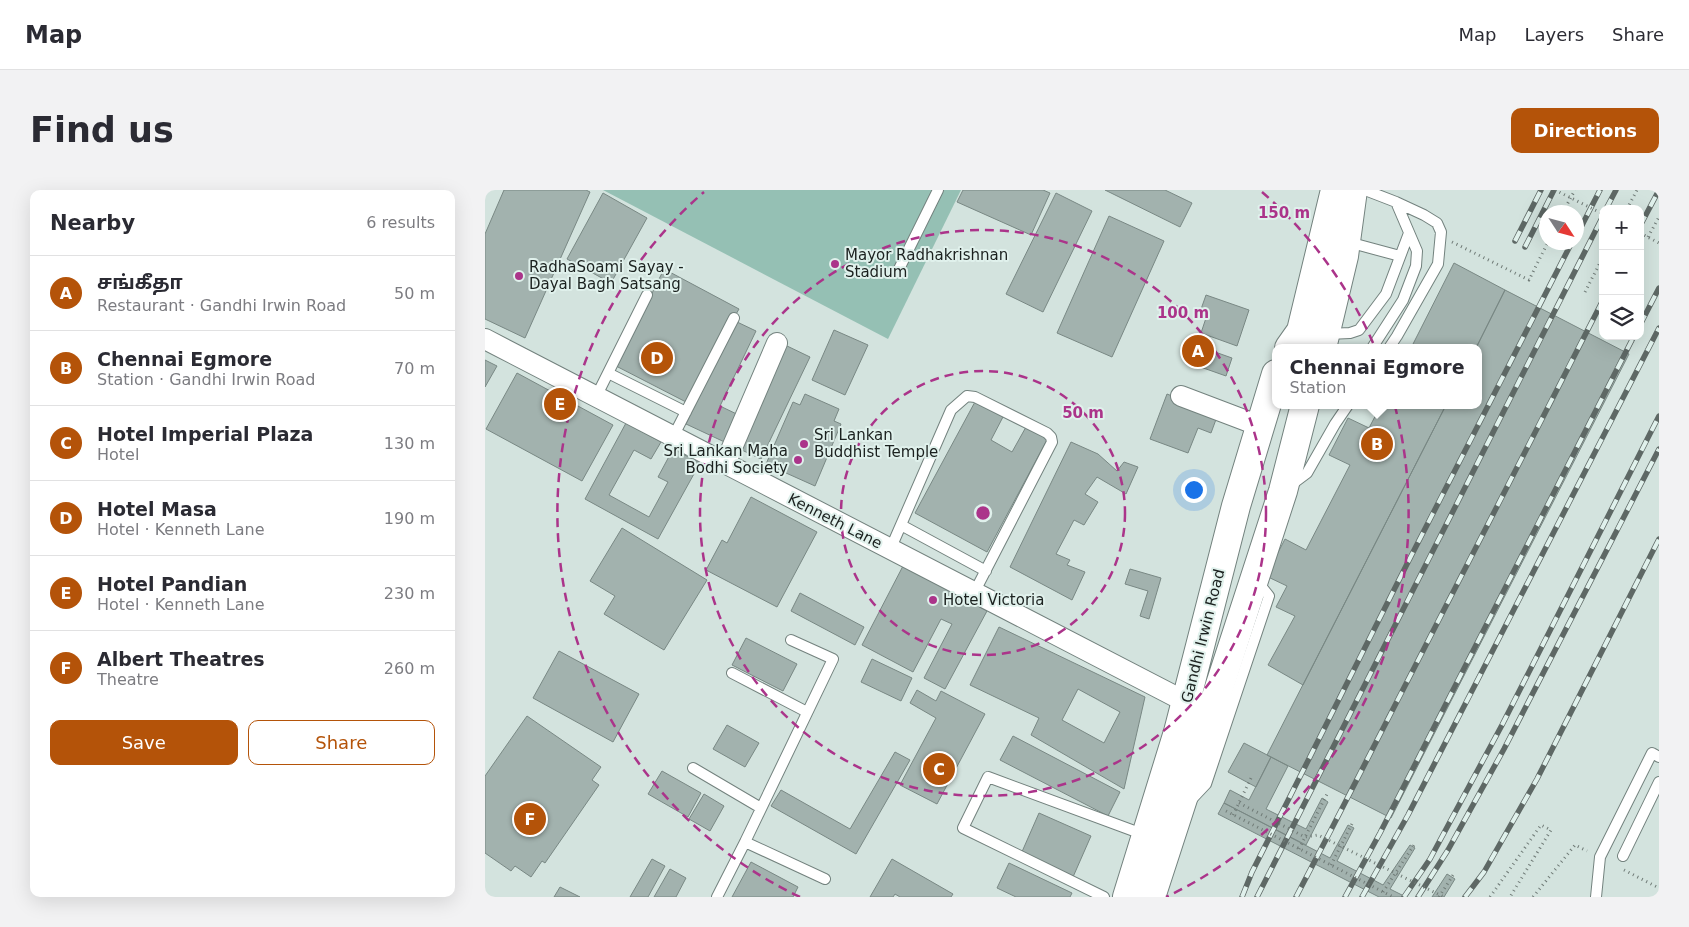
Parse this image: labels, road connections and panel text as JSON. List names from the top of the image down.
{
  "streets": {
    "main road": ["Gandhi Irwin Road"],
    "street": ["Kenneth Lane"]
  },
  "crossings": [
    ["Kenneth Lane", "Gandhi Irwin Road"]
  ],
  "places": [
    "Mayor Radhakrishnan Stadium",
    "RadhaSoami Sayay - Dayal Bagh Satsang",
    "Sri Lankan Buddhist Temple",
    "Sri Lankan Maha Bodhi Society",
    "Hotel Victoria"
  ],
  "north": "bottom right",
  "page": {
    "header": "Map",
    "nav": ["Map", "Layers", "Share"],
    "buttons": [
      "Directions",
      ["Save", "Share"]
    ],
    "title": "Find us",
    "heading": ["Nearby", "6 results"],
    "map_buttons": ["+", "−"],
    "list": [
      {
        "mark": "A",
        "name": "சங்கீதா",
        "note": "Restaurant · Gandhi Irwin Road",
        "value": "50 m"
      },
      {
        "mark": "B",
        "name": "Chennai Egmore",
        "note": "Station · Gandhi Irwin Road",
        "value": "70 m"
      },
      {
        "mark": "C",
        "name": "Hotel Imperial Plaza",
        "note": "Hotel",
        "value": "130 m"
      },
      {
        "mark": "D",
        "name": "Hotel Masa",
        "note": "Hotel · Kenneth Lane",
        "value": "190 m"
      },
      {
        "mark": "E",
        "name": "Hotel Pandian",
        "note": "Hotel · Kenneth Lane",
        "value": "230 m"
      },
      {
        "mark": "F",
        "name": "Albert Theatres",
        "note": "Theatre",
        "value": "260 m"
      }
    ],
    "pins": [
      "A",
      "D",
      "E",
      "B",
      "C",
      "F"
    ],
    "popup": ["Chennai Egmore", "Station"]
  },
  "rings": ["150 m", "100 m", "50 m"]
}
